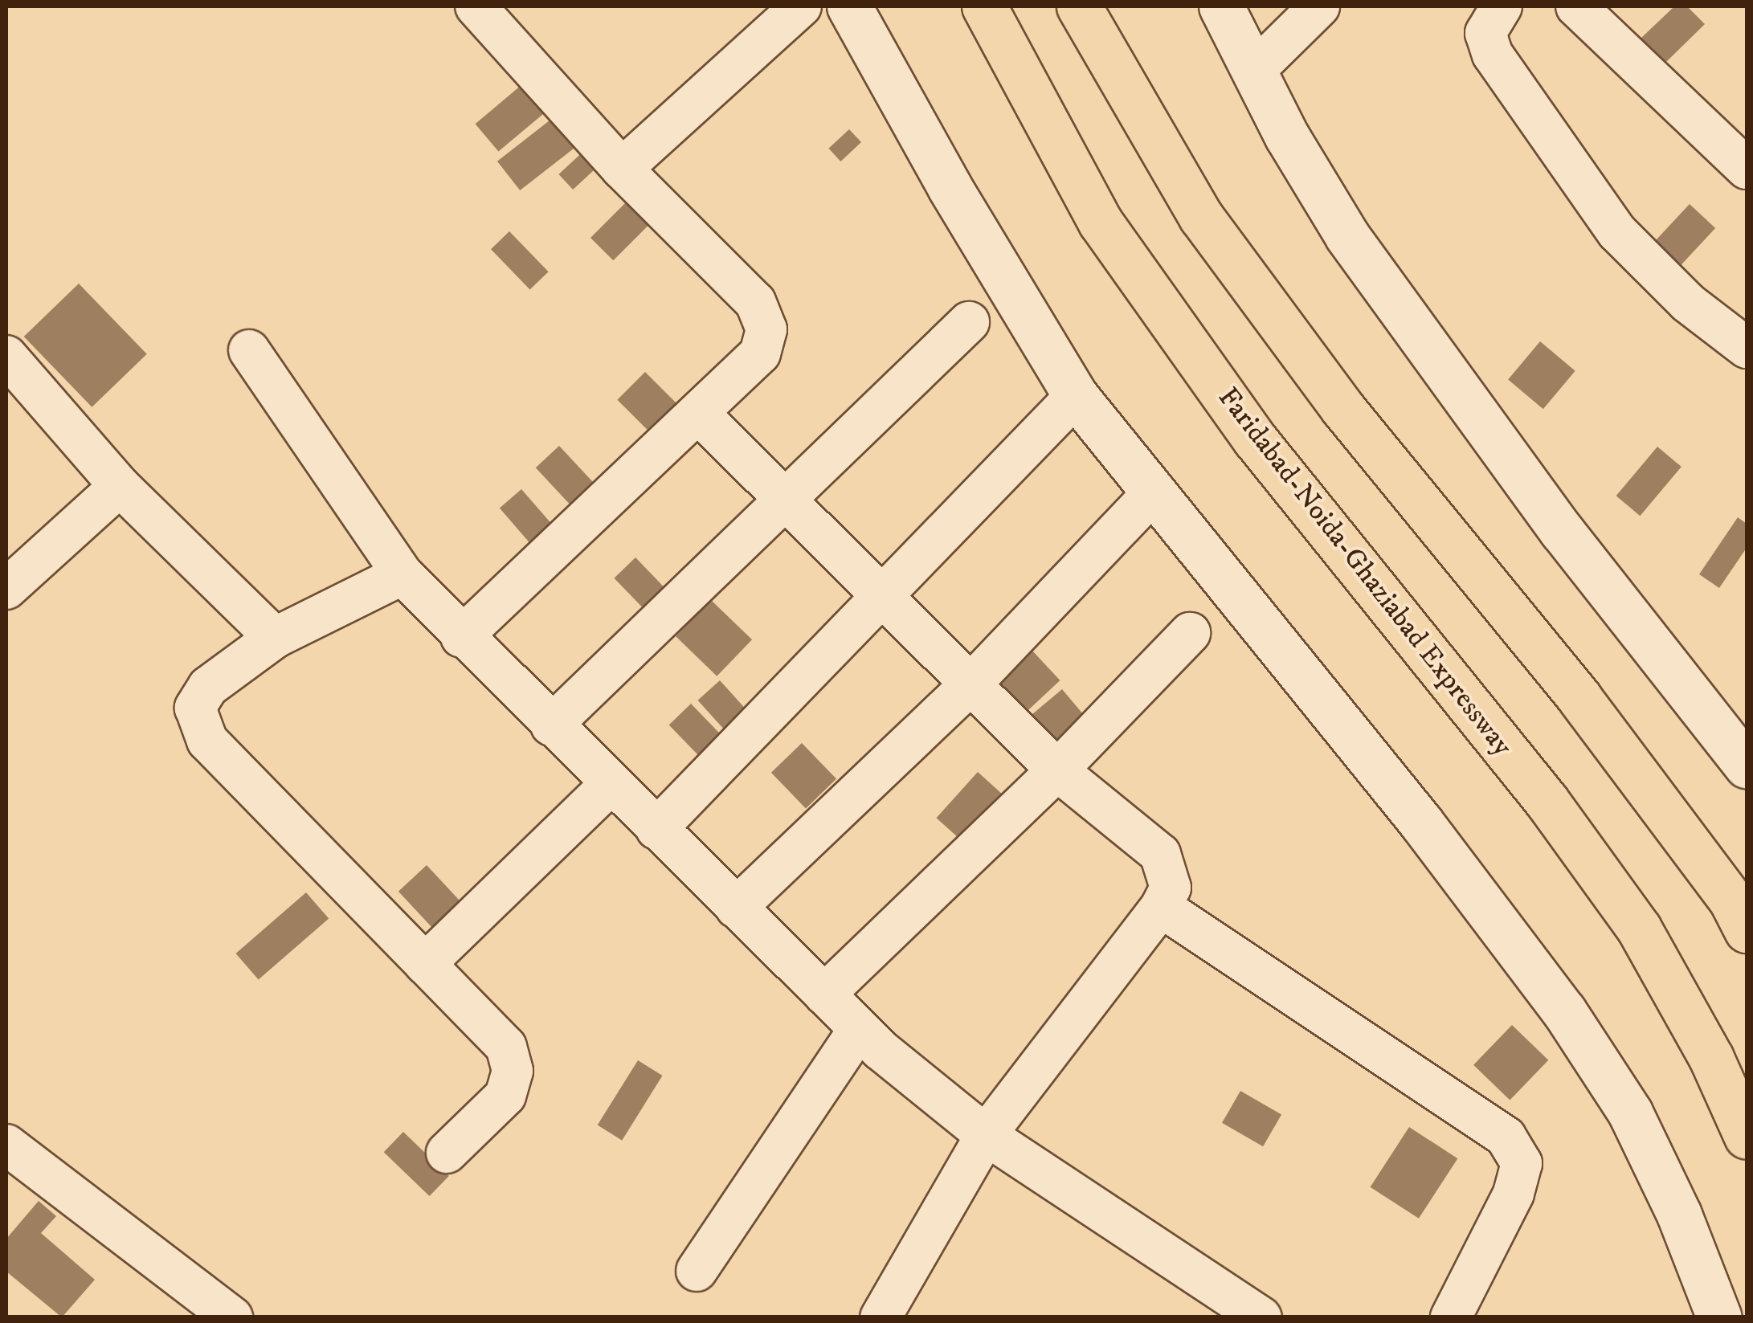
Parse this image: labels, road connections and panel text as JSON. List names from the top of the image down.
{
  "streets": {
    "main road": ["Faridabad-Noida-Ghaziabad Expressway"]
  }
}
